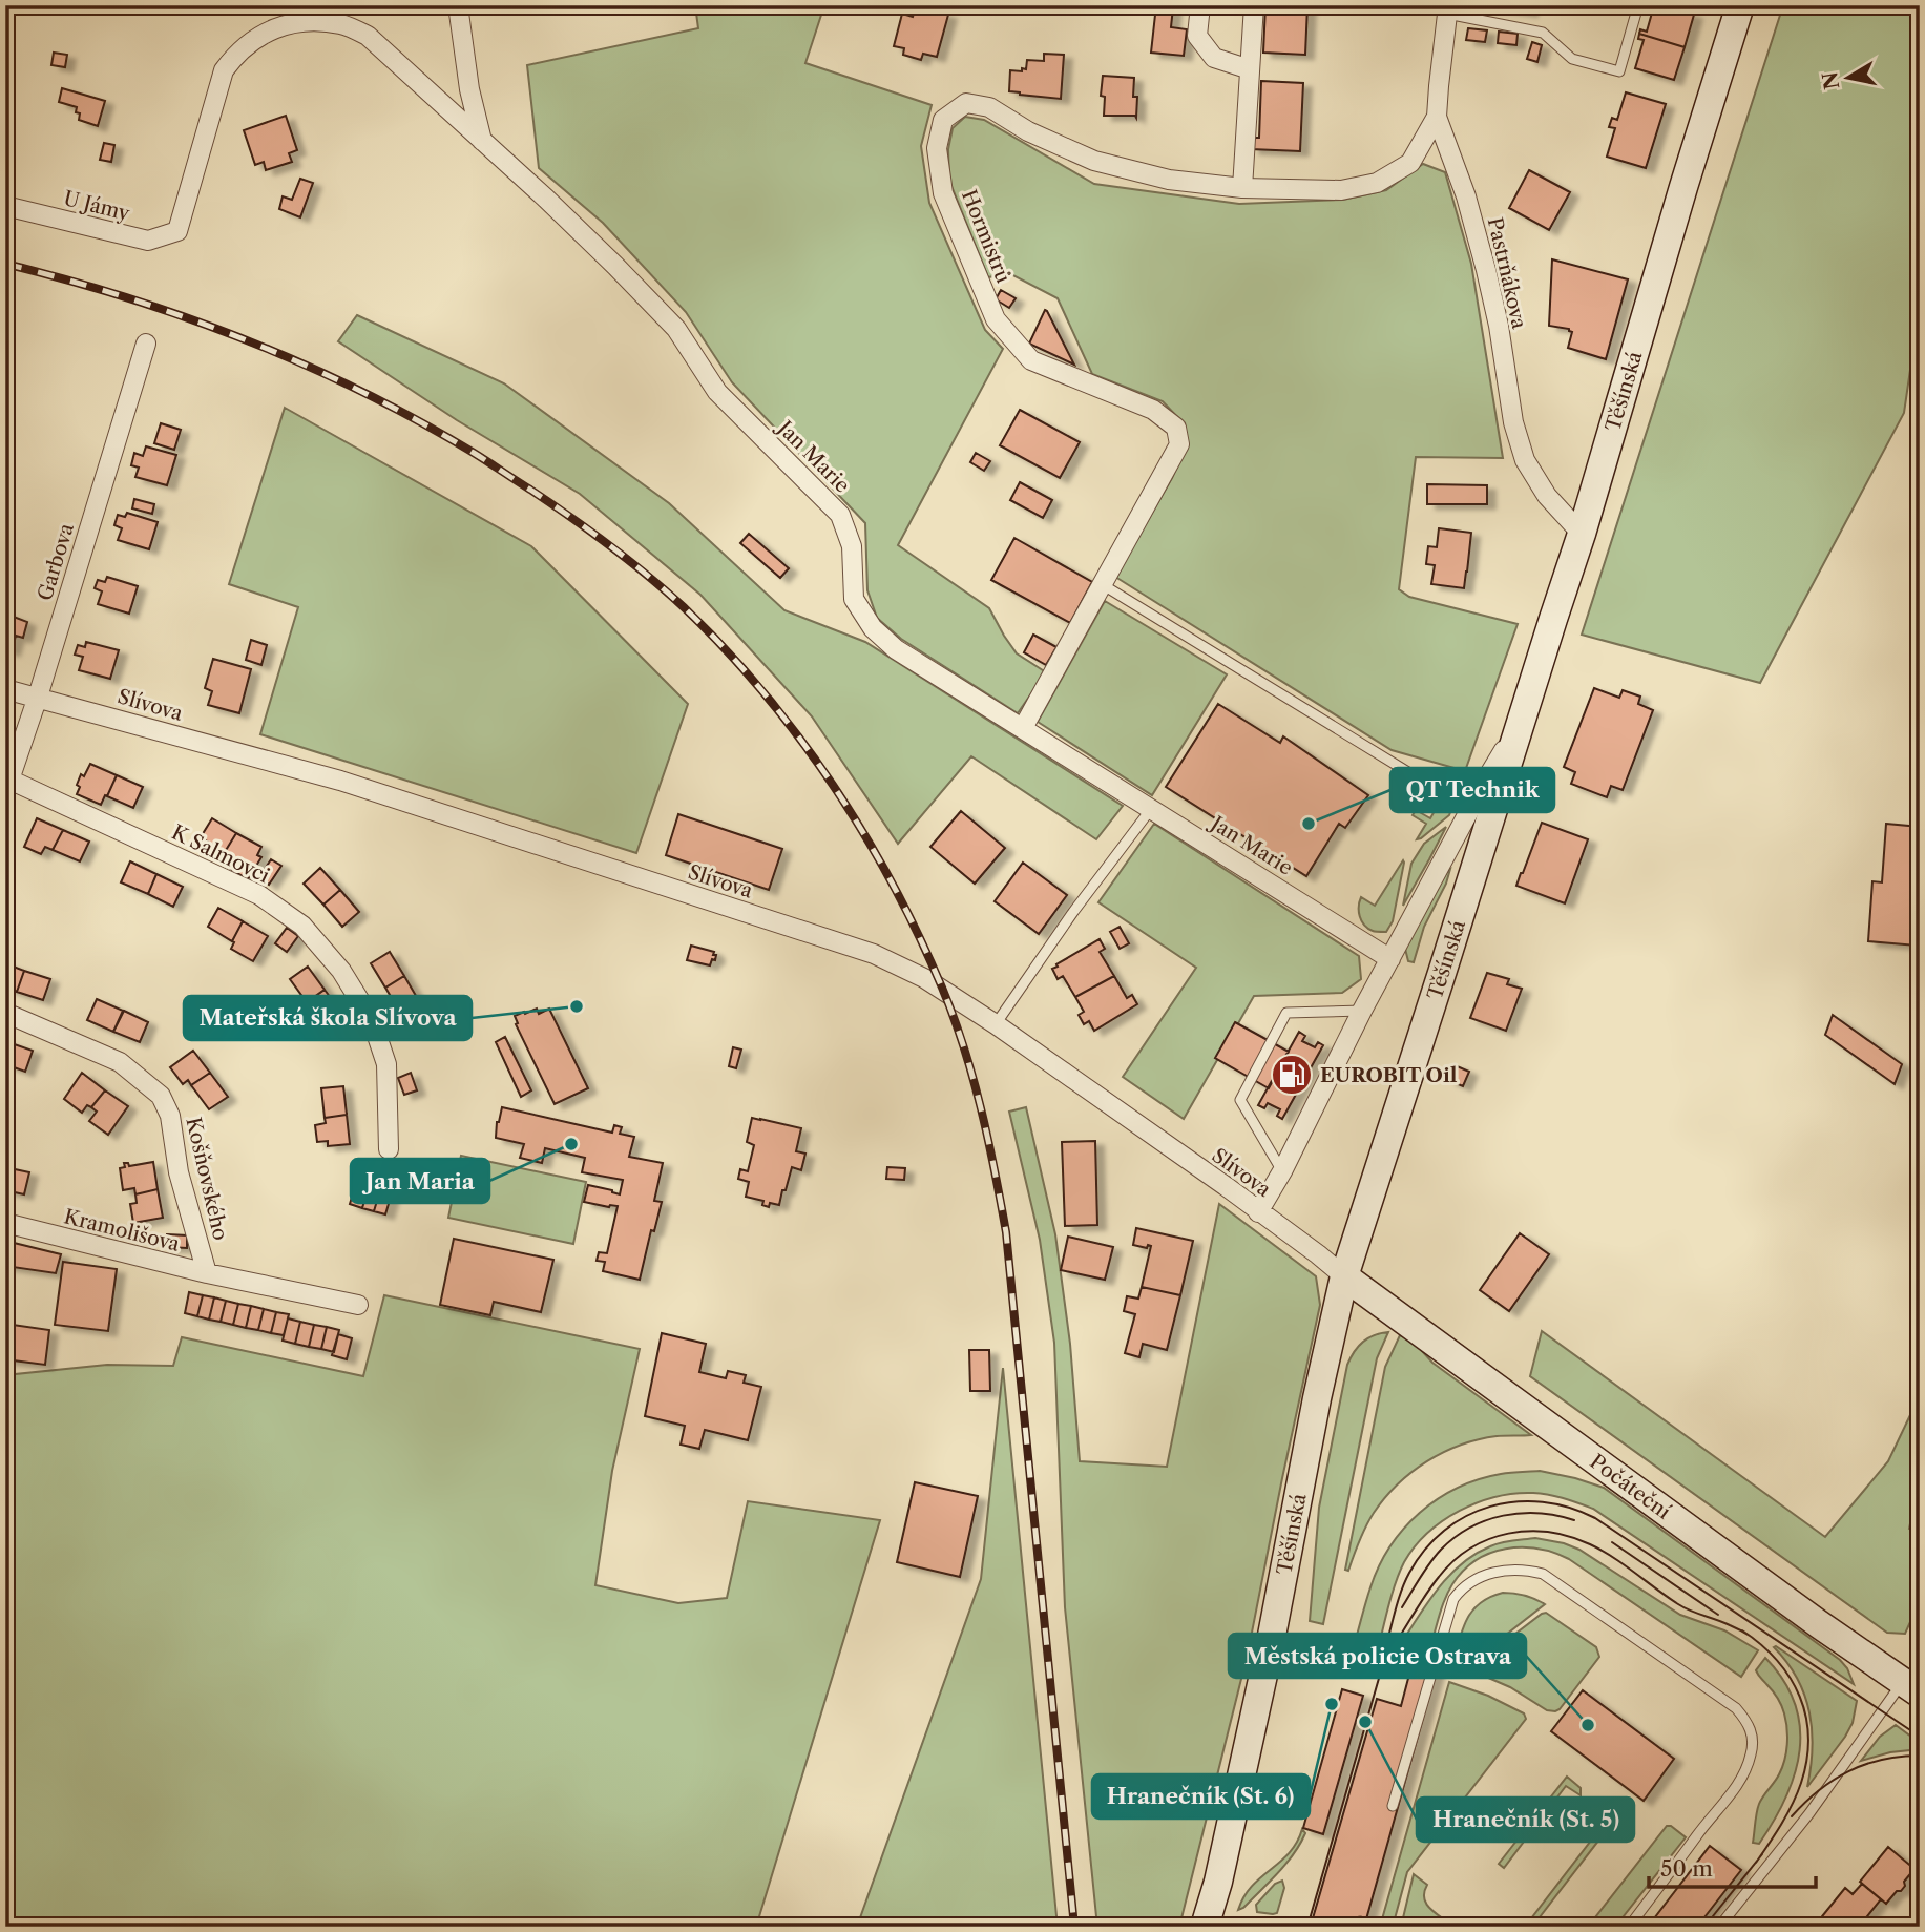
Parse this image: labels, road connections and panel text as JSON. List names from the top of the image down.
{
  "streets": {
    "main road": ["Těšínská", "Počáteční"],
    "street": [
      "U Jámy",
      "Hormistrů",
      "Pastrňákova",
      "Jan Marie",
      "Garbova",
      "Slívova",
      "K Salmovci",
      "Košňovského",
      "Kramolišova"
    ]
  },
  "crossings": [
    ["U Jámy", "Jan Marie"],
    ["Hormistrů", "Pastrňákova"],
    ["Hormistrů", "Jan Marie"],
    ["Pastrňákova", "Těšínská"],
    ["Těšínská", "Slívova"],
    ["Těšínská", "Počáteční"],
    ["Garbova", "Slívova"],
    ["Garbova", "K Salmovci"],
    ["Slívova", "Počáteční"],
    ["Košňovského", "Kramolišova"]
  ],
  "places": {
    "other": [
      "QT Technik",
      "Mateřská škola Slívova",
      "Jan Maria",
      "Hranečník (St. 6)",
      "Hranečník (St. 5)",
      "Městská policie Ostrava"
    ],
    "fuel station": ["EUROBIT Oil"]
  },
  "scale_bar": "50 m",
  "north": "left"
}
